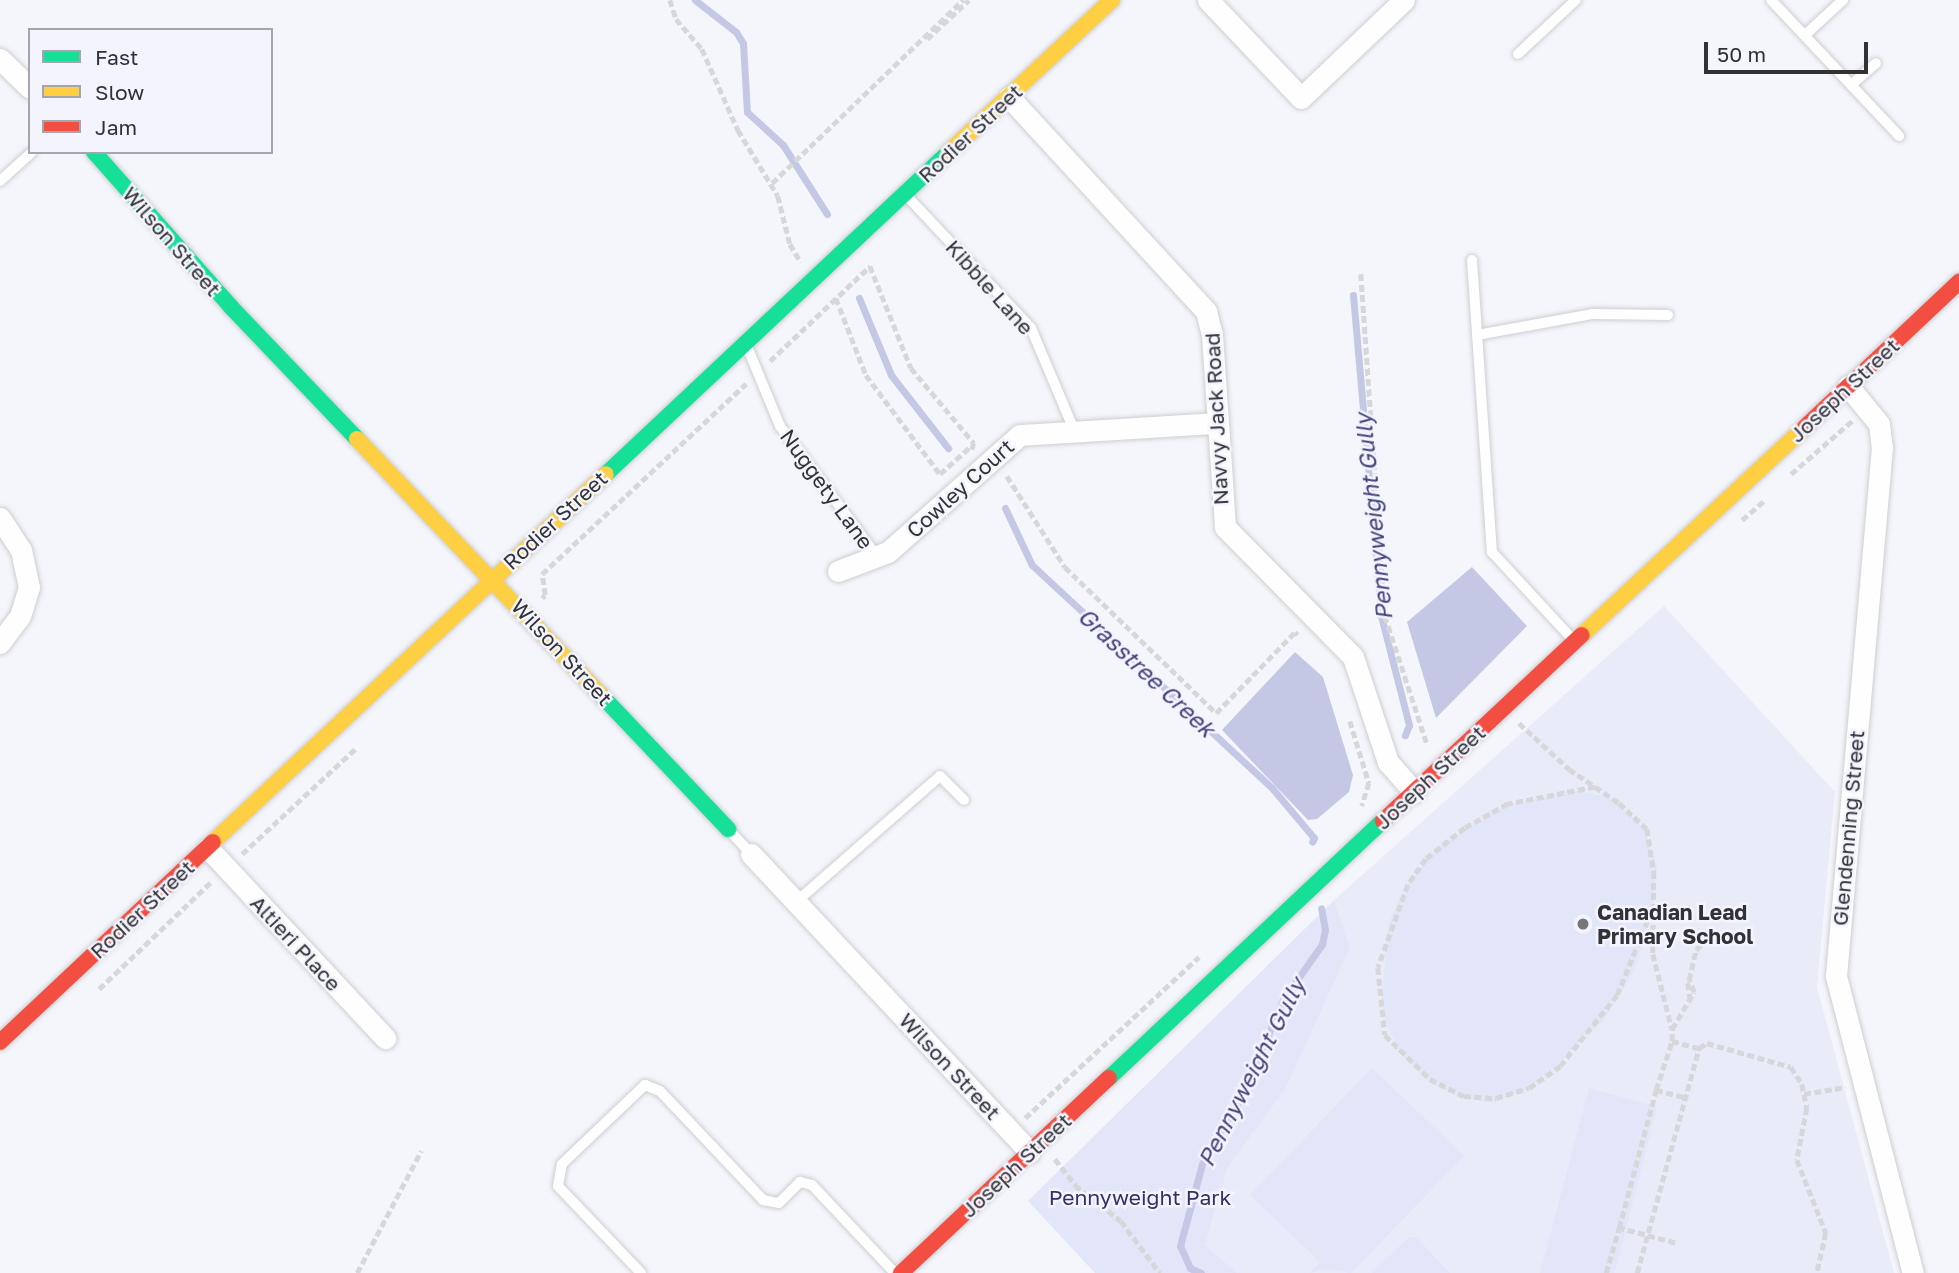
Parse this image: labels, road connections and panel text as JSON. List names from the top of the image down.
{
  "streets": {
    "street": [
      "Rodier Street",
      "Wilson Street",
      "Joseph Street",
      "Navvy Jack Road",
      "Cowley Court",
      "Glendenning Street",
      "Altieri Place"
    ],
    "lane": ["Kibble Lane", "Nuggety Lane"]
  },
  "crossings": [
    ["Rodier Street", "Wilson Street"],
    ["Rodier Street", "Kibble Lane"],
    ["Rodier Street", "Navvy Jack Road"],
    ["Rodier Street", "Nuggety Lane"],
    ["Rodier Street", "Altieri Place"],
    ["Wilson Street", "Joseph Street"],
    ["Kibble Lane", "Cowley Court"],
    ["Joseph Street", "Navvy Jack Road"],
    ["Joseph Street", "Glendenning Street"],
    ["Navvy Jack Road", "Cowley Court"],
    ["Cowley Court", "Nuggety Lane"]
  ],
  "water": ["Pennyweight Gully", "Grasstree Creek"],
  "parks": ["Pennyweight Park"],
  "places": ["Canadian Lead Primary School"],
  "legend": ["Fast", "Slow", "Jam"],
  "scale_bar": "50 m"
}
